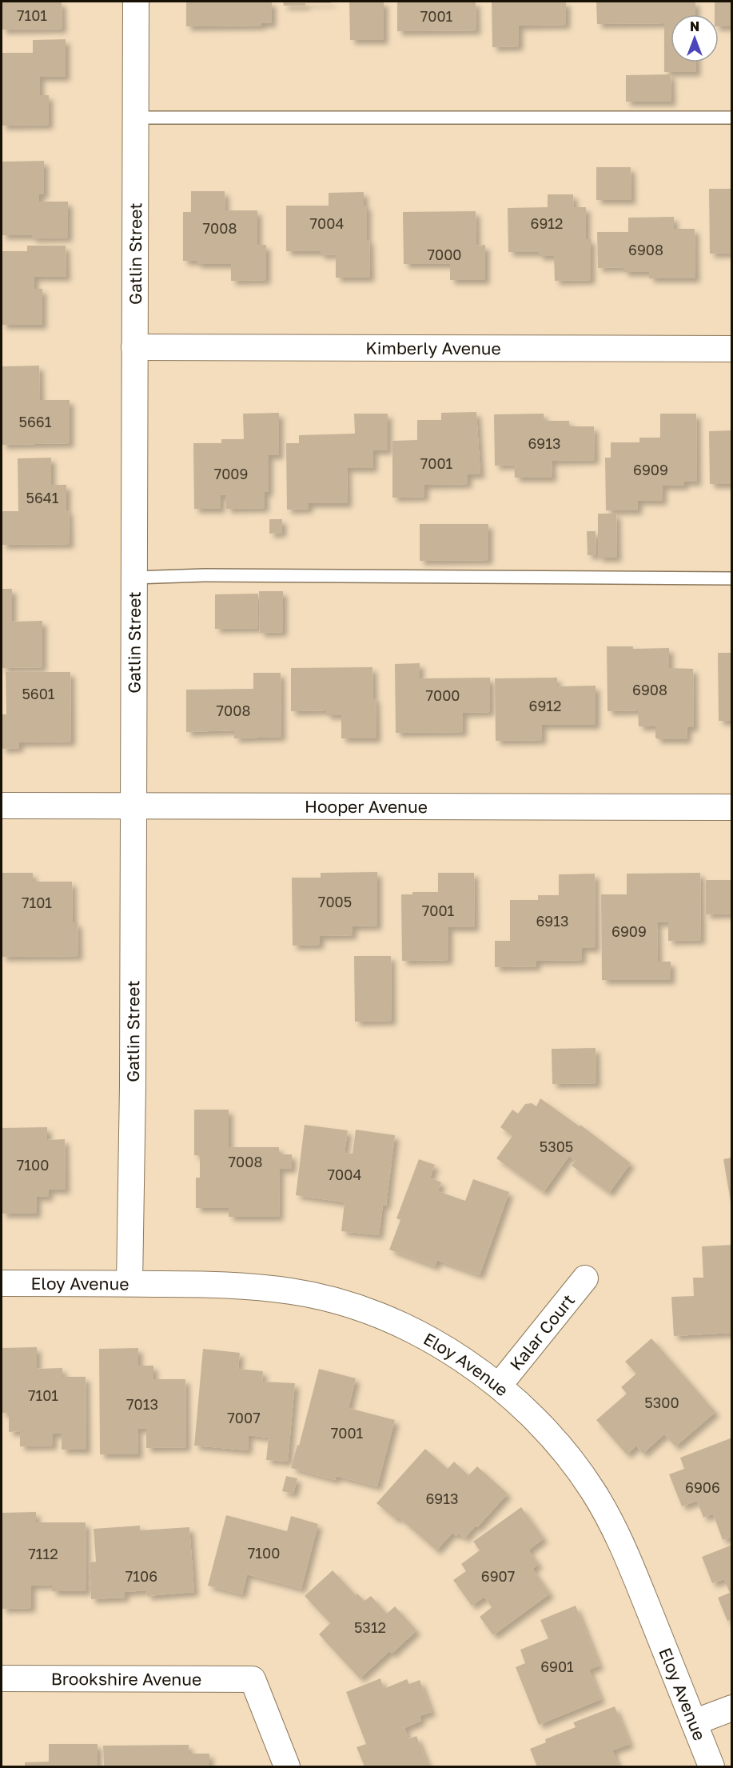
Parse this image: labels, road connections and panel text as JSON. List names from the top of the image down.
{
  "streets": {
    "street": [
      "Gatlin Street",
      "Kimberly Avenue",
      "Hooper Avenue",
      "Eloy Avenue",
      "Kalar Court",
      "Brookshire Avenue"
    ]
  },
  "crossings": [
    ["Gatlin Street", "Kimberly Avenue"],
    ["Gatlin Street", "Hooper Avenue"],
    ["Gatlin Street", "Eloy Avenue"],
    ["Eloy Avenue", "Kalar Court"]
  ],
  "house_numbers": [
    "7101",
    "7001",
    "7004",
    "6912",
    "7008",
    "6908",
    "7000",
    "5661",
    "6913",
    "7001",
    "6909",
    "7009",
    "5641",
    "6908",
    "5601",
    "7000",
    "6912",
    "7008",
    "7005",
    "7101",
    "7001",
    "6913",
    "6909",
    "5305",
    "7008",
    "7100",
    "7004",
    "7101",
    "5300",
    "7013",
    "7007",
    "7001",
    "6906",
    "6913",
    "7100",
    "7112",
    "7106",
    "6907",
    "5312",
    "6901"
  ],
  "north": "top"
}
